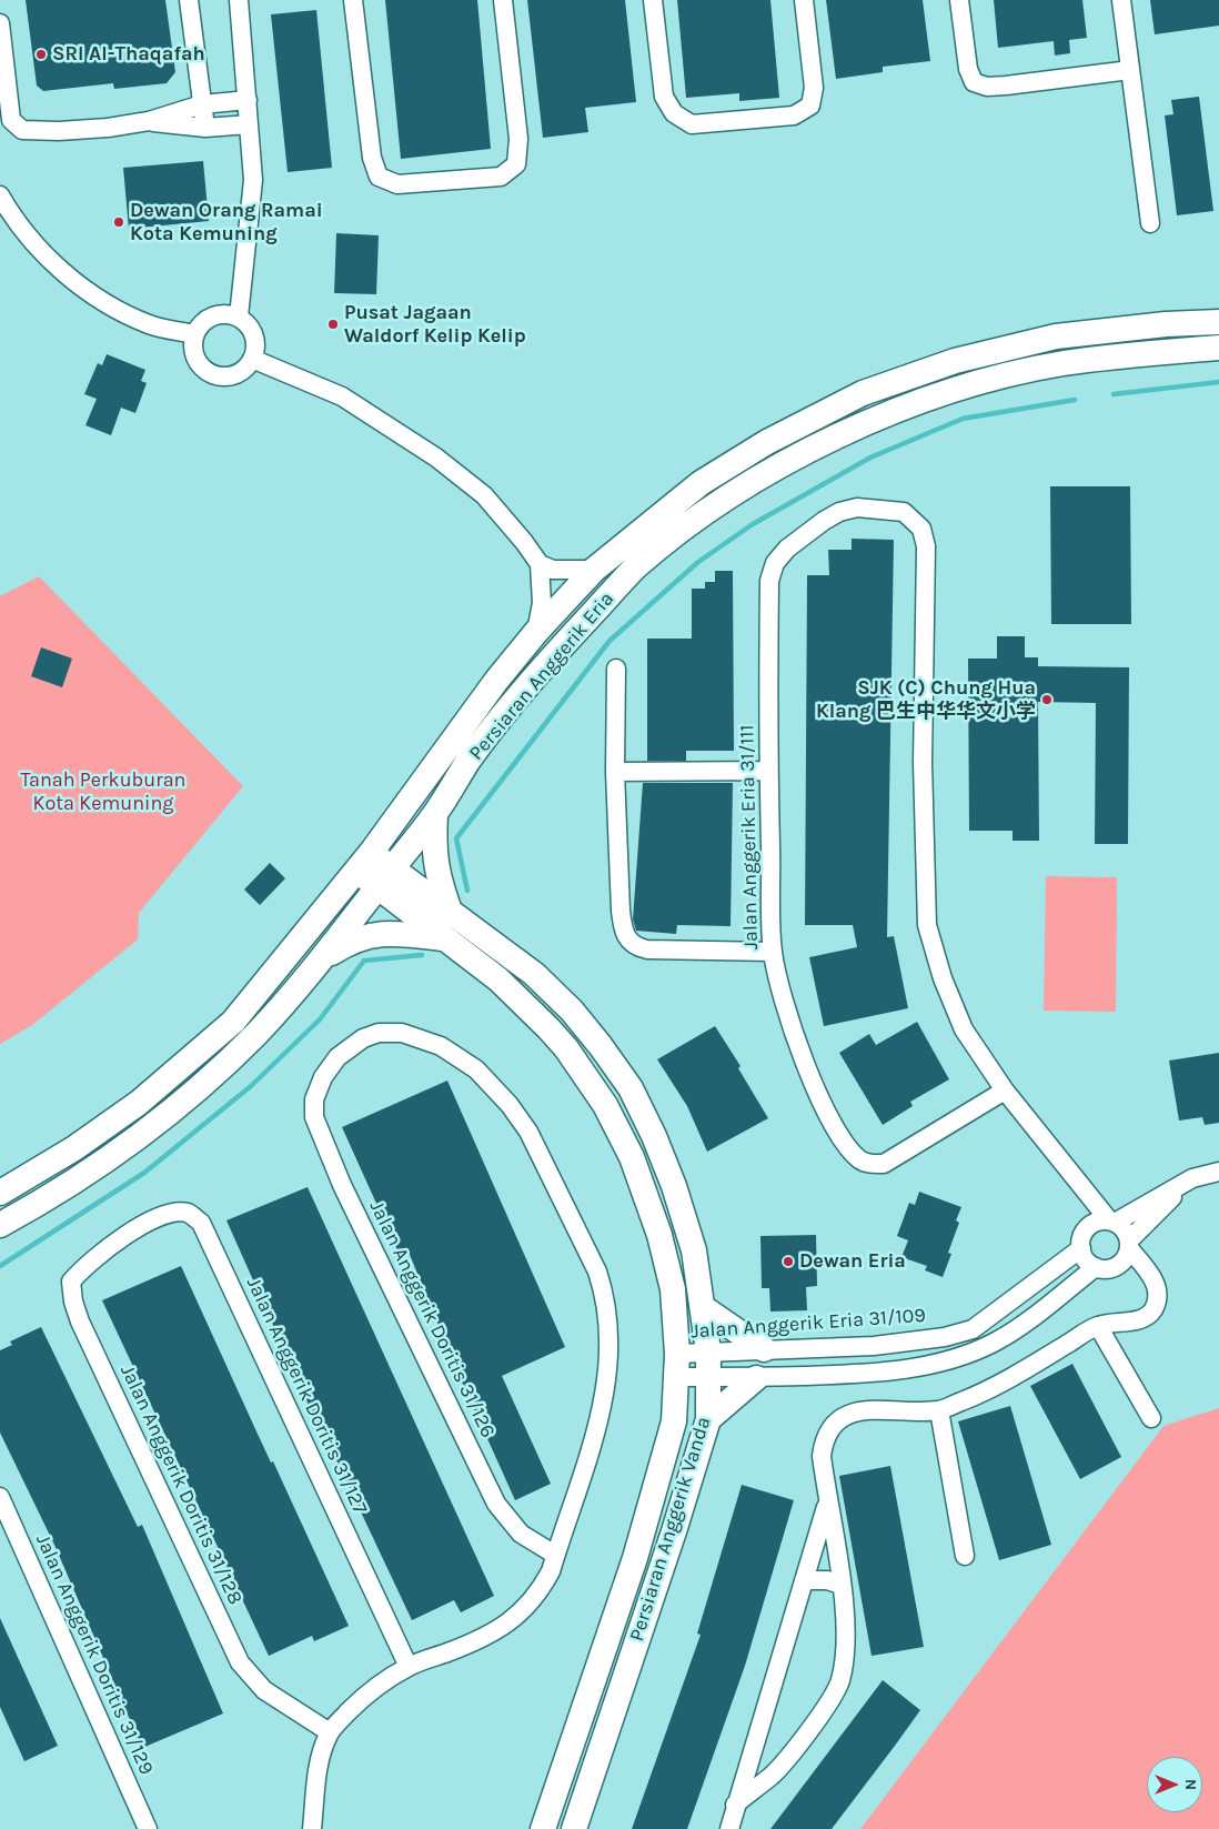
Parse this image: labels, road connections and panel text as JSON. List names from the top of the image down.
{
  "streets": {
    "main road": ["Persiaran Anggerik Eria", "Persiaran Anggerik Vanda"],
    "street": [
      "Jalan Anggerik Eria 31/111",
      "Jalan Anggerik Doritis 31/126",
      "Jalan Anggerik Eria 31/109",
      "Jalan Anggerik Doritis 31/127",
      "Jalan Anggerik Doritis 31/128",
      "Jalan Anggerik Doritis 31/129"
    ]
  },
  "crossings": [
    ["Persiaran Anggerik Eria", "Persiaran Anggerik Vanda"],
    ["Jalan Anggerik Doritis 31/126", "Jalan Anggerik Doritis 31/127"],
    ["Jalan Anggerik Doritis 31/126", "Jalan Anggerik Doritis 31/128"],
    ["Jalan Anggerik Eria 31/109", "Persiaran Anggerik Vanda"],
    ["Jalan Anggerik Doritis 31/127", "Jalan Anggerik Doritis 31/128"]
  ],
  "parks": ["Tanah Perkuburan Kota Kemuning"],
  "places": [
    "SRI Al-Thaqafah",
    "Dewan Orang Ramai Kota Kemuning",
    "Pusat Jagaan Waldorf Kelip Kelip",
    "SJK (C) Chung Hua Klang 巴生中华华文小学",
    "Dewan Eria"
  ],
  "north": "right"
}
